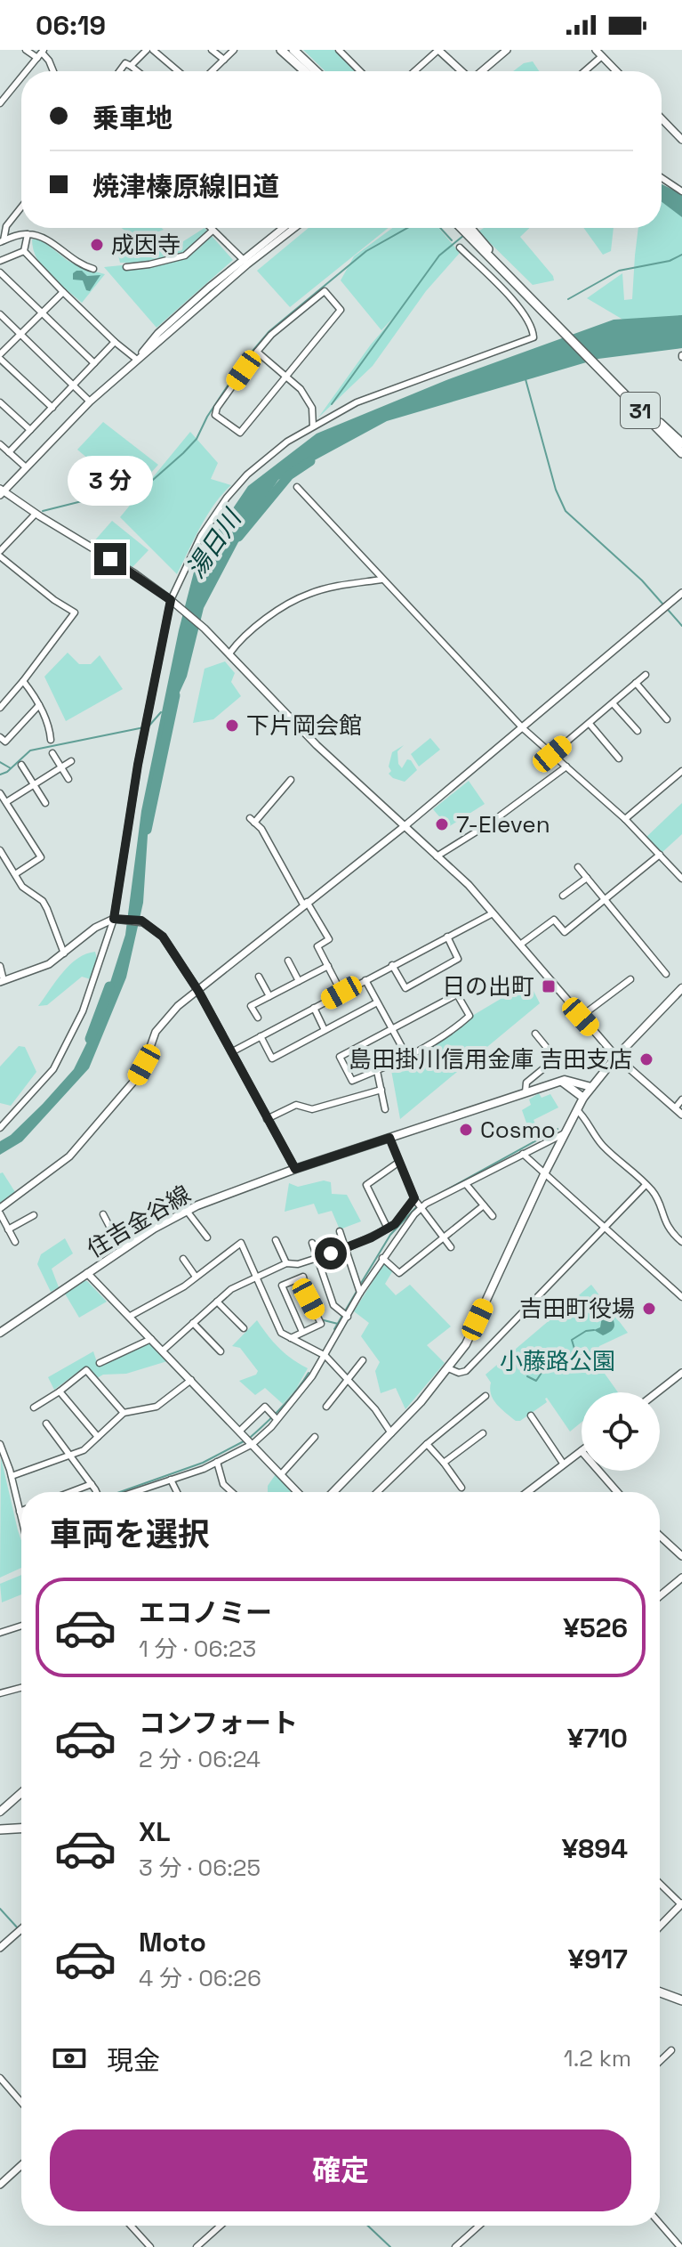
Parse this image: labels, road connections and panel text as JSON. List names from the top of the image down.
{
  "streets": {
    "main road": ["31", "住吉金谷線"]
  },
  "water": ["湯日川"],
  "parks": ["小藤路公園"],
  "places": {
    "other": [
      "成因寺",
      "下片岡会館",
      "7-Eleven",
      "島田掛川信用金庫 吉田支店",
      "Cosmo",
      "吉田町役場"
    ],
    "transit": ["日の出町"]
  },
  "page": {
    "status": "06:19",
    "banner": ["乗車地", "焼津榛原線旧道"],
    "bubble": "3 分",
    "heading": "車両を選択",
    "list": [
      {
        "name": "エコノミー",
        "note": "1 分 · 06:23",
        "value": "¥526"
      },
      {
        "name": "コンフォート",
        "note": "2 分 · 06:24",
        "value": "¥710"
      },
      {
        "name": "XL",
        "note": "3 分 · 06:25",
        "value": "¥894"
      },
      {
        "name": "Moto",
        "note": "4 分 · 06:26",
        "value": "¥917"
      }
    ],
    "pay": ["現金", "1.2 km"],
    "buttons": "確定"
  }
}
